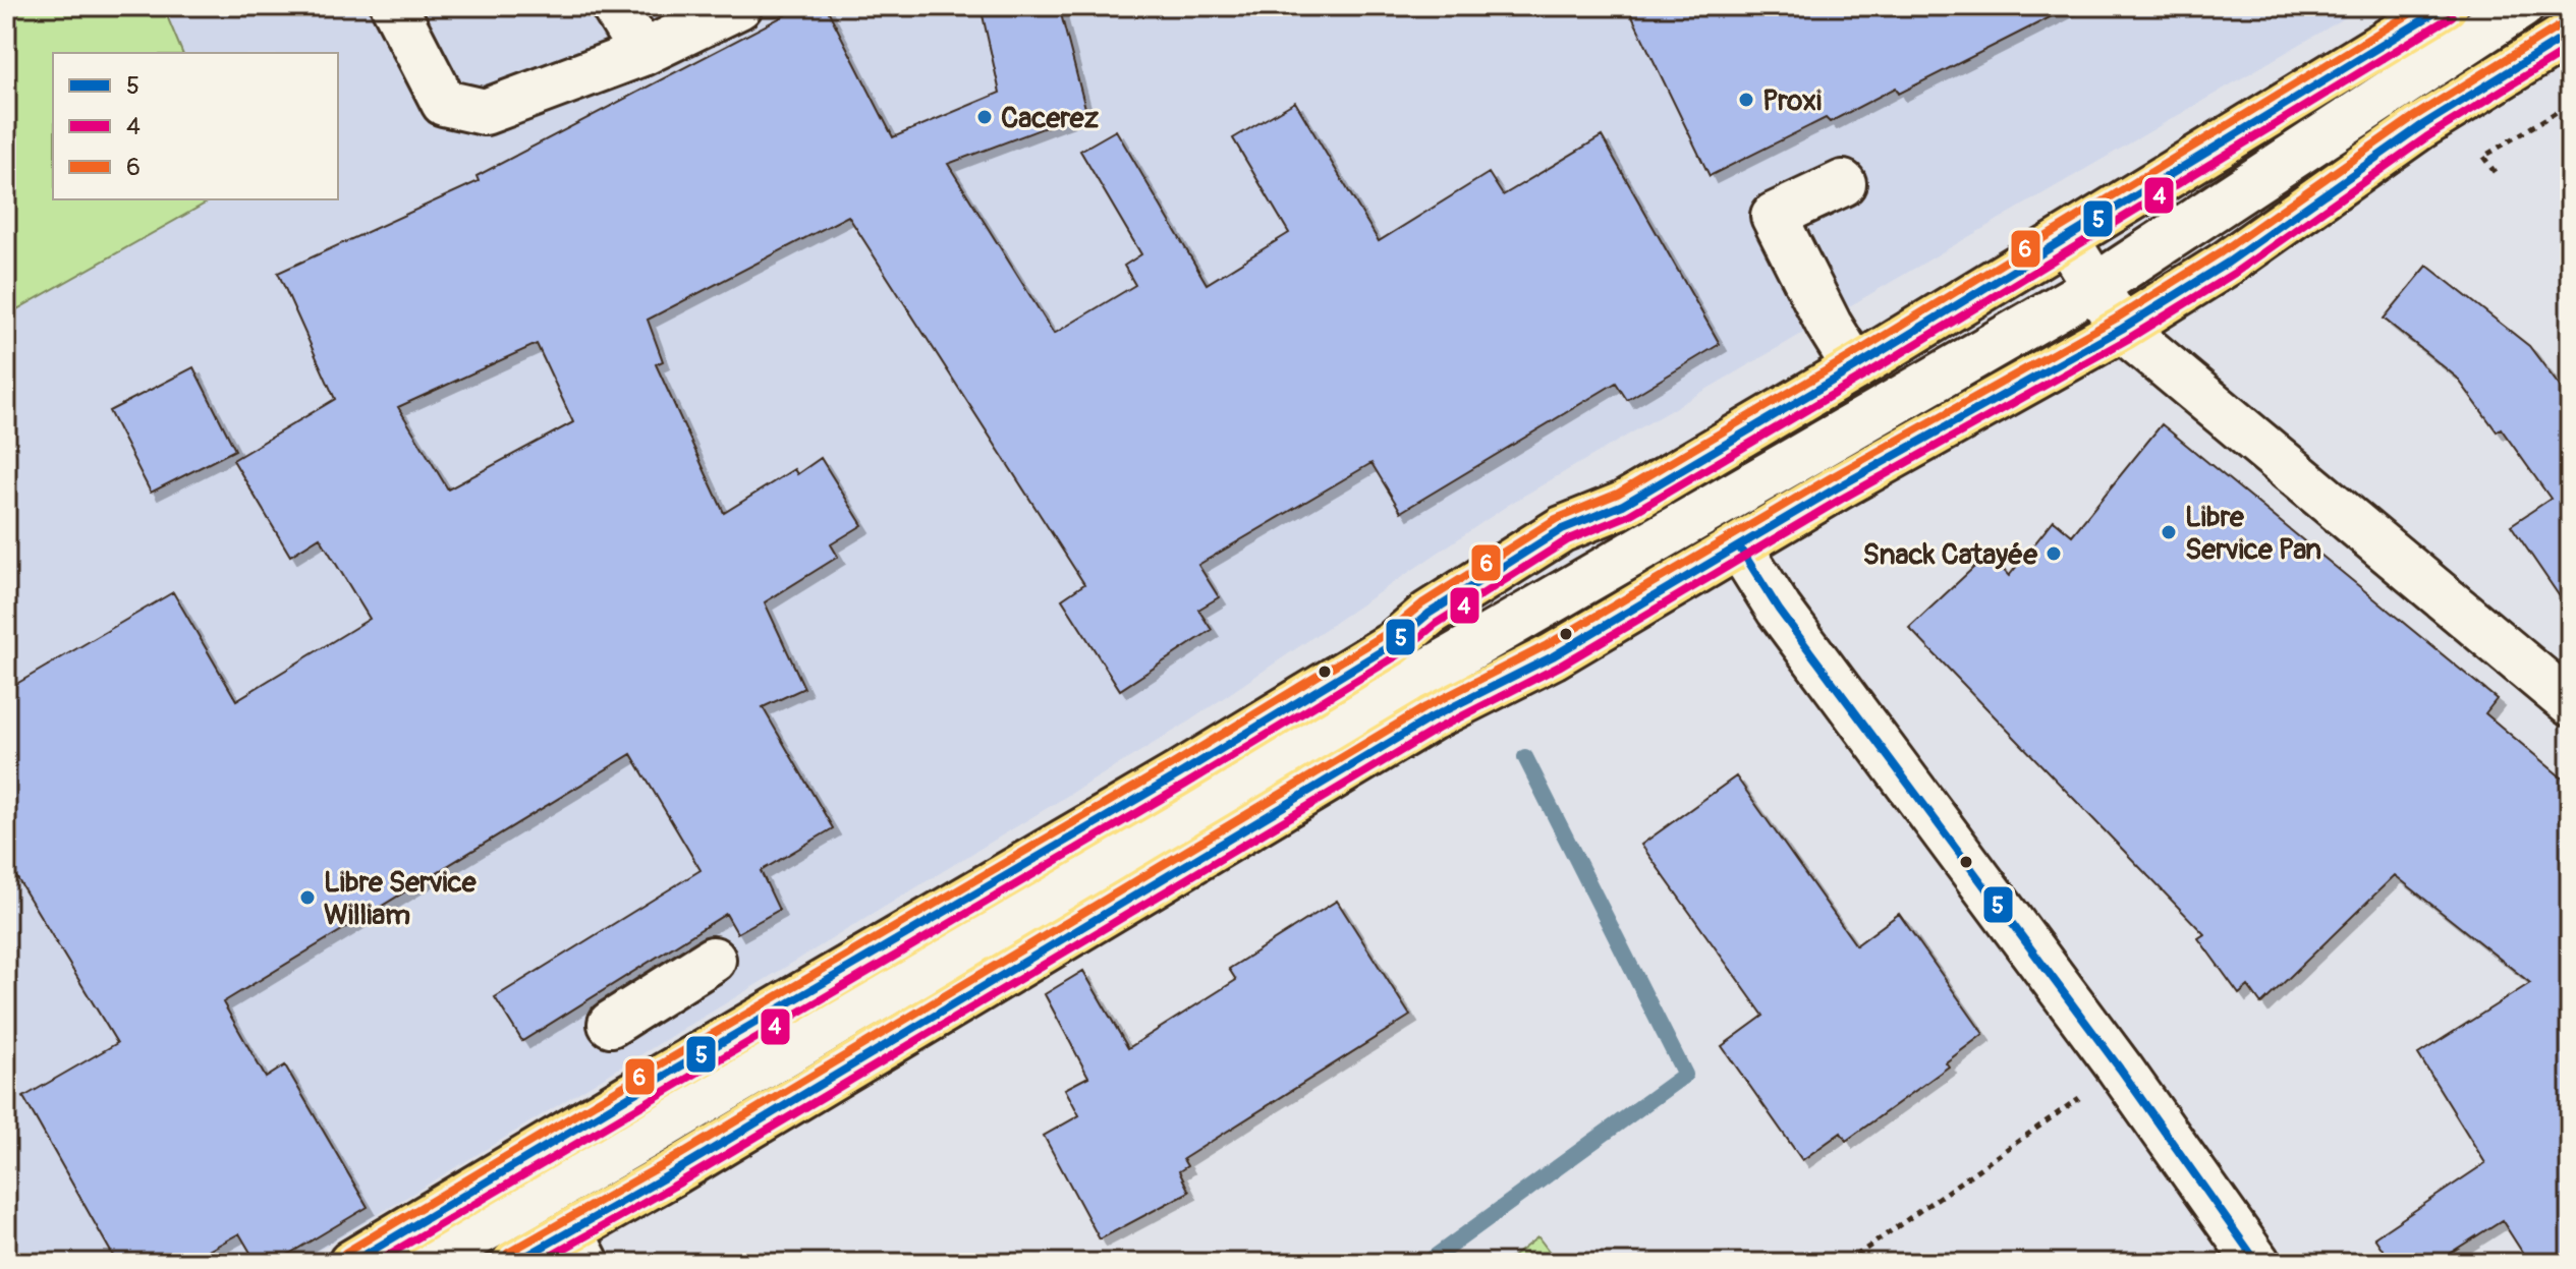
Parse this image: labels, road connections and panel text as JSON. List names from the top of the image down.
{
  "places": [
    "Proxi",
    "Cacerez",
    "Libre Service Pan",
    "Snack Catayée",
    "Libre Service William"
  ],
  "lines": ["transit line 5", "transit line 6", "transit line 4"],
  "legend": ["5", "4", "6"]
}
